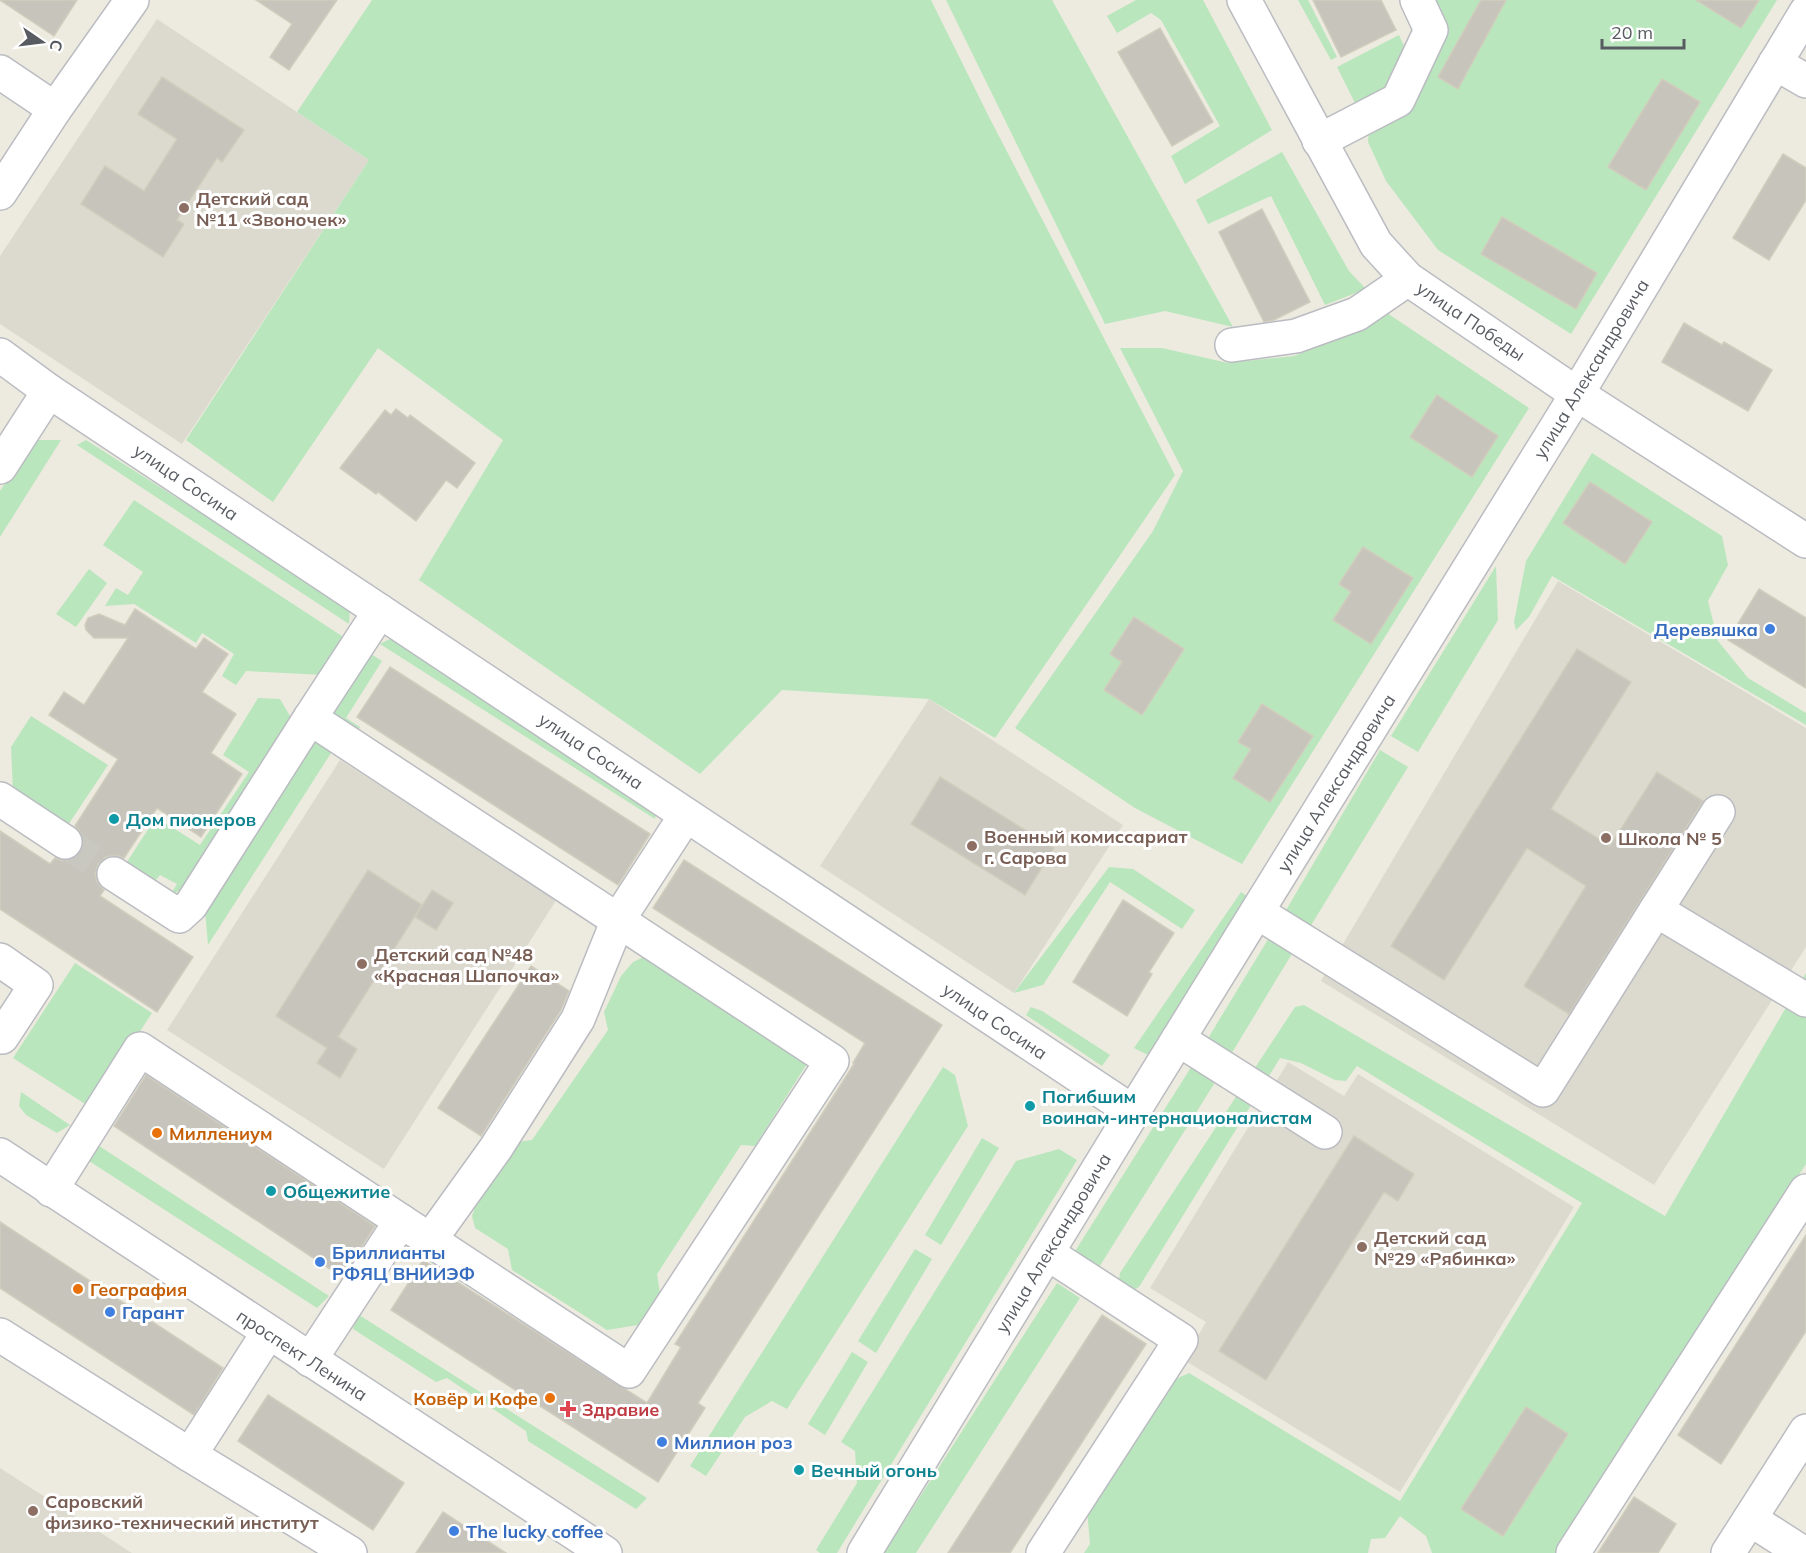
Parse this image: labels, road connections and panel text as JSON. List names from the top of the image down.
{
  "streets": {
    "street": [
      "улица Победы",
      "улица Александровича",
      "улица Сосина",
      "проспект Ленина"
    ]
  },
  "crossings": [
    ["улица Победы", "улица Александровича"],
    ["улица Александровича", "улица Сосина"]
  ],
  "places": {
    "other": [
      "Детский сад №11 «Звоночек»",
      "Деревяшка",
      "Дом пионеров",
      "Школа № 5",
      "Военный комиссариат г. Сарова",
      "Детский сад №48 «Красная Шапочка»",
      "Погибшим воинам-интернационалистам",
      "Миллениум",
      "Общежитие",
      "Детский сад №29 «Рябинка»",
      "Бриллианты РФЯЦ ВНИИЭФ",
      "География",
      "Гарант",
      "Ковёр и Кофе",
      "Миллион роз",
      "Вечный огонь",
      "Саровский физико-технический институт",
      "The lucky coffee"
    ],
    "health": ["Здравие"]
  },
  "scale_bar": "20 m",
  "north": "right"
}
